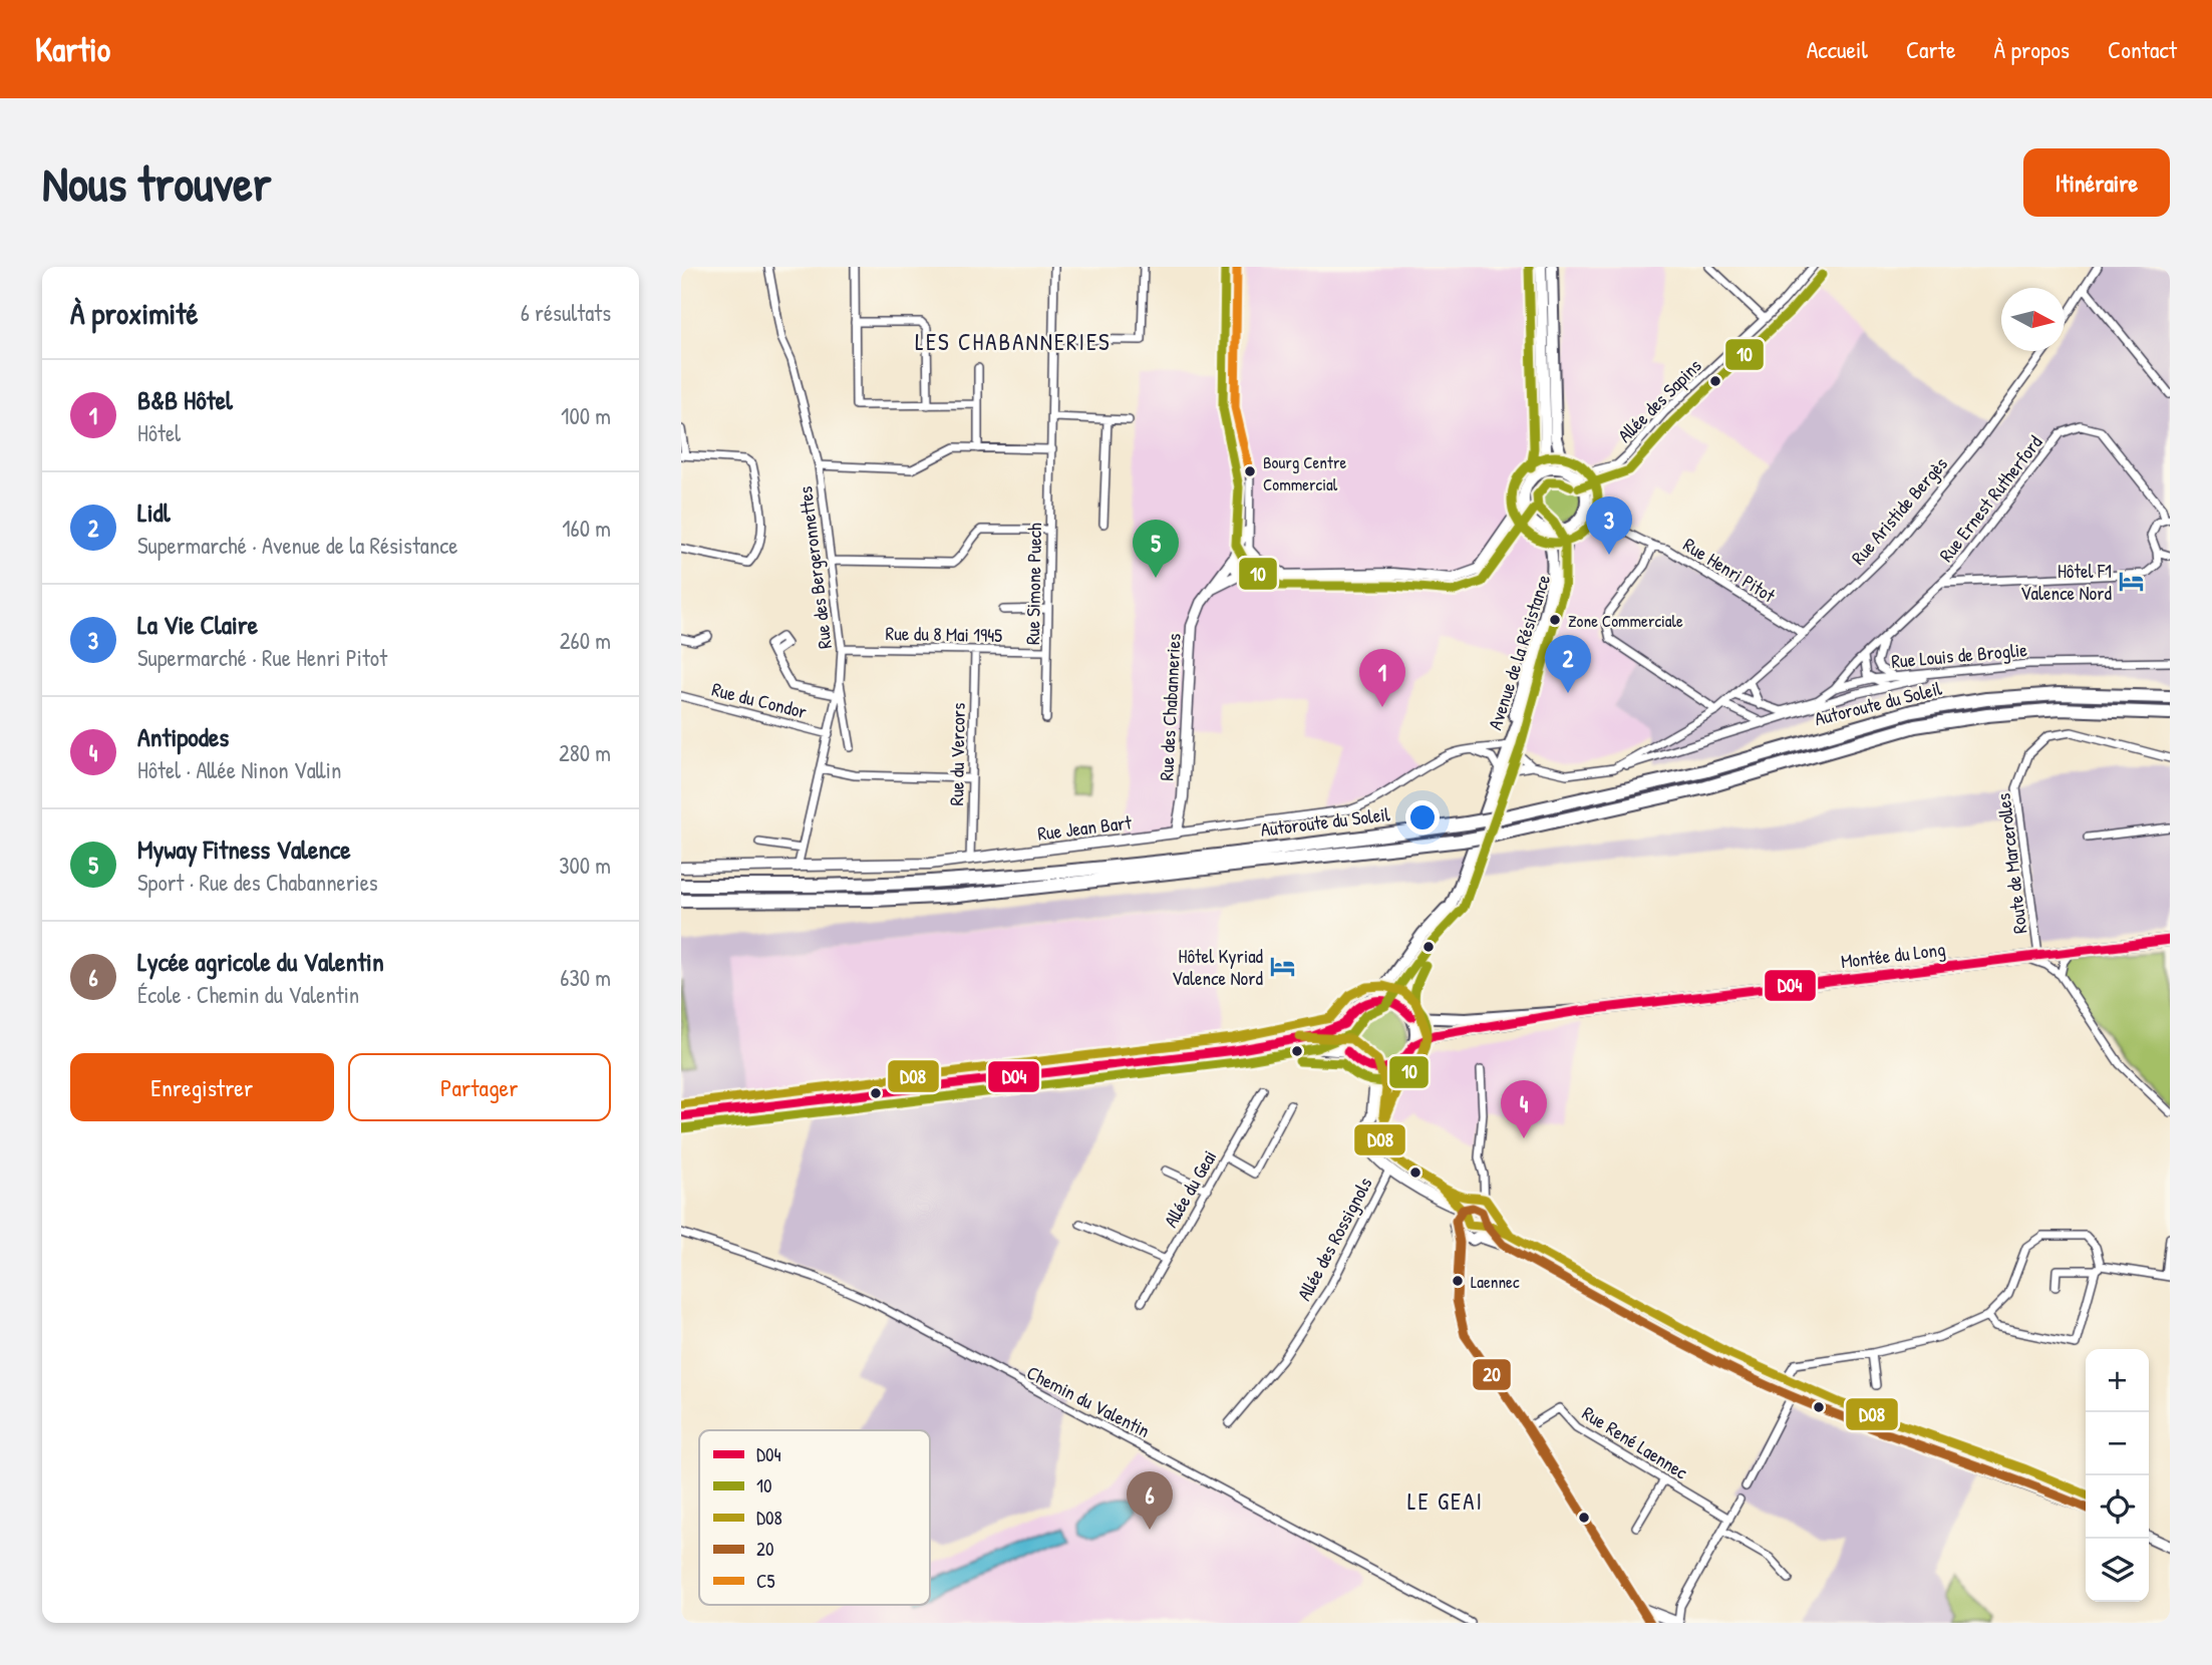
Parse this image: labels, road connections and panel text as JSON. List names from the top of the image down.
{
  "streets": {
    "highway": ["Autoroute du Soleil"],
    "main road": ["Avenue de la Résistance", "Montée du Long"],
    "street": [
      "Allée des Sapins",
      "Rue Ernest Rutherford",
      "Rue Aristide Bergès",
      "Rue des Bergeronnettes",
      "Rue Henri Pitot",
      "Rue Simone Puech",
      "Rue du 8 Mai 1945",
      "Rue Louis de Broglie",
      "Rue du Condor",
      "Rue des Chabanneries",
      "Rue du Vercors",
      "Rue Jean Bart",
      "Route de Marcerolles",
      "Allée du Geai",
      "Allée des Rossignols",
      "Chemin du Valentin",
      "Rue René Laennec"
    ]
  },
  "crossings": [
    ["Allée des Sapins", "Rue Henri Pitot"],
    ["Allée des Sapins", "Avenue de la Résistance"],
    ["Rue Ernest Rutherford", "Rue Louis de Broglie"],
    ["Rue Aristide Bergès", "Rue Henri Pitot"],
    ["Rue des Bergeronnettes", "Rue du 8 Mai 1945"],
    ["Rue des Bergeronnettes", "Rue du Condor"],
    ["Rue des Bergeronnettes", "Rue Jean Bart"],
    ["Rue Henri Pitot", "Avenue de la Résistance"],
    ["Rue Simone Puech", "Rue du 8 Mai 1945"],
    ["Rue du 8 Mai 1945", "Rue du Vercors"],
    ["Avenue de la Résistance", "Rue Jean Bart"],
    ["Avenue de la Résistance", "Montée du Long"],
    ["Rue des Chabanneries", "Rue Jean Bart"],
    ["Rue du Vercors", "Rue Jean Bart"],
    ["Route de Marcerolles", "Montée du Long"]
  ],
  "districts": ["LES CHABANNERIES", "LE GEAI"],
  "places": {
    "other": ["Bourg Centre Commercial", "Zone Commerciale", "Laennec"],
    "hotel": ["Hôtel F1 Valence Nord", "Hôtel Kyriad Valence Nord"]
  },
  "lines": [
    "transit line 10",
    "transit line C5",
    "transit line D04",
    "transit line D08",
    "transit line 20"
  ],
  "legend": [
    "D04",
    "10",
    "D08",
    "20",
    "C5"
  ],
  "north": "right",
  "page": {
    "header": "Kartio",
    "nav": [
      "Accueil",
      "Carte",
      "À propos",
      "Contact"
    ],
    "buttons": [
      "Itinéraire",
      ["Enregistrer", "Partager"]
    ],
    "title": "Nous trouver",
    "heading": ["À proximité", "6 résultats"],
    "list": [
      {
        "mark": "1",
        "name": "B&B Hôtel",
        "note": "Hôtel",
        "value": "100 m"
      },
      {
        "mark": "2",
        "name": "Lidl",
        "note": "Supermarché · Avenue de la Résistance",
        "value": "160 m"
      },
      {
        "mark": "3",
        "name": "La Vie Claire",
        "note": "Supermarché · Rue Henri Pitot",
        "value": "260 m"
      },
      {
        "mark": "4",
        "name": "Antipodes",
        "note": "Hôtel · Allée Ninon Vallin",
        "value": "280 m"
      },
      {
        "mark": "5",
        "name": "Myway Fitness Valence",
        "note": "Sport · Rue des Chabanneries",
        "value": "300 m"
      },
      {
        "mark": "6",
        "name": "Lycée agricole du Valentin",
        "note": "École · Chemin du Valentin",
        "value": "630 m"
      }
    ],
    "pins": [
      "3",
      "5",
      "2",
      "1",
      "4",
      "6"
    ],
    "map_buttons": ["+", "−"]
  }
}
